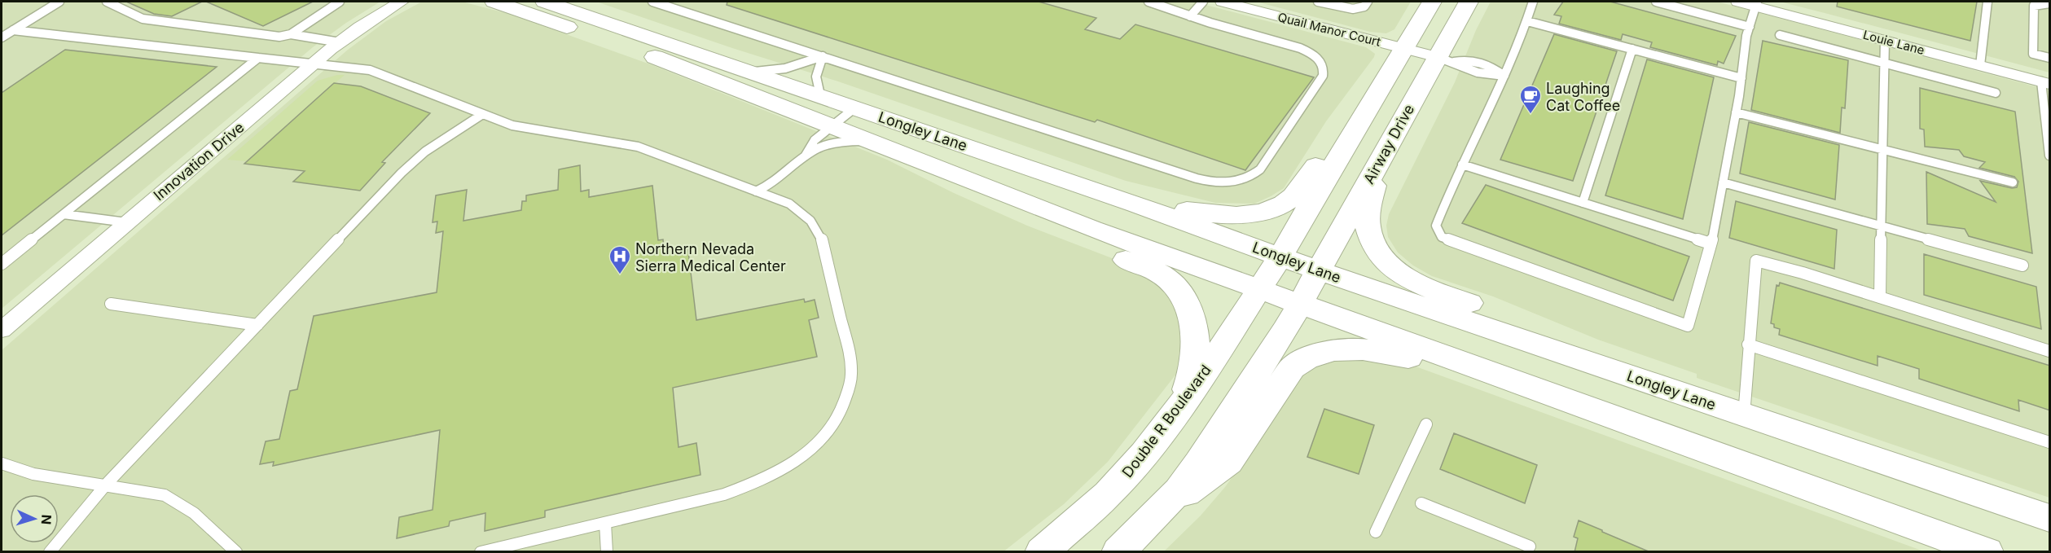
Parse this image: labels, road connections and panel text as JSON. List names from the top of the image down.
{
  "streets": {
    "main road": ["Longley Lane", "Airway Drive", "Double R Boulevard"],
    "street": ["Quail Manor Court", "Louie Lane", "Innovation Drive"]
  },
  "crossings": [
    ["Quail Manor Court", "Airway Drive"],
    ["Longley Lane", "Airway Drive"],
    ["Longley Lane", "Double R Boulevard"]
  ],
  "places": {
    "cafe": ["Laughing Cat Coffee"],
    "hospital": ["Northern Nevada Sierra Medical Center"]
  },
  "north": "right"
}
